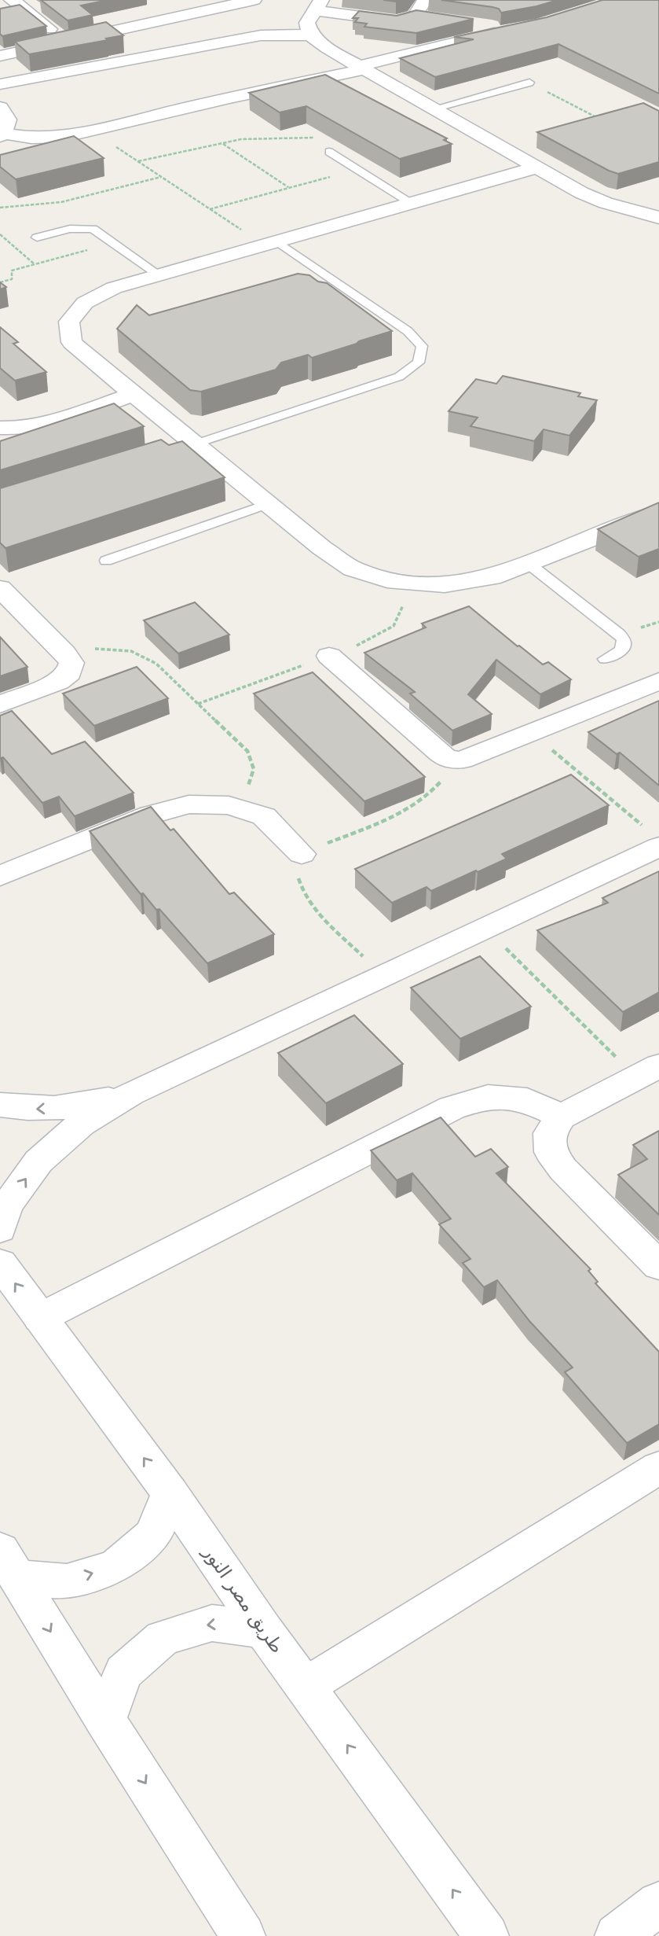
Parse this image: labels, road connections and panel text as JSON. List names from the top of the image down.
{
  "streets": {
    "street": ["طريق مصر النور"]
  }
}
